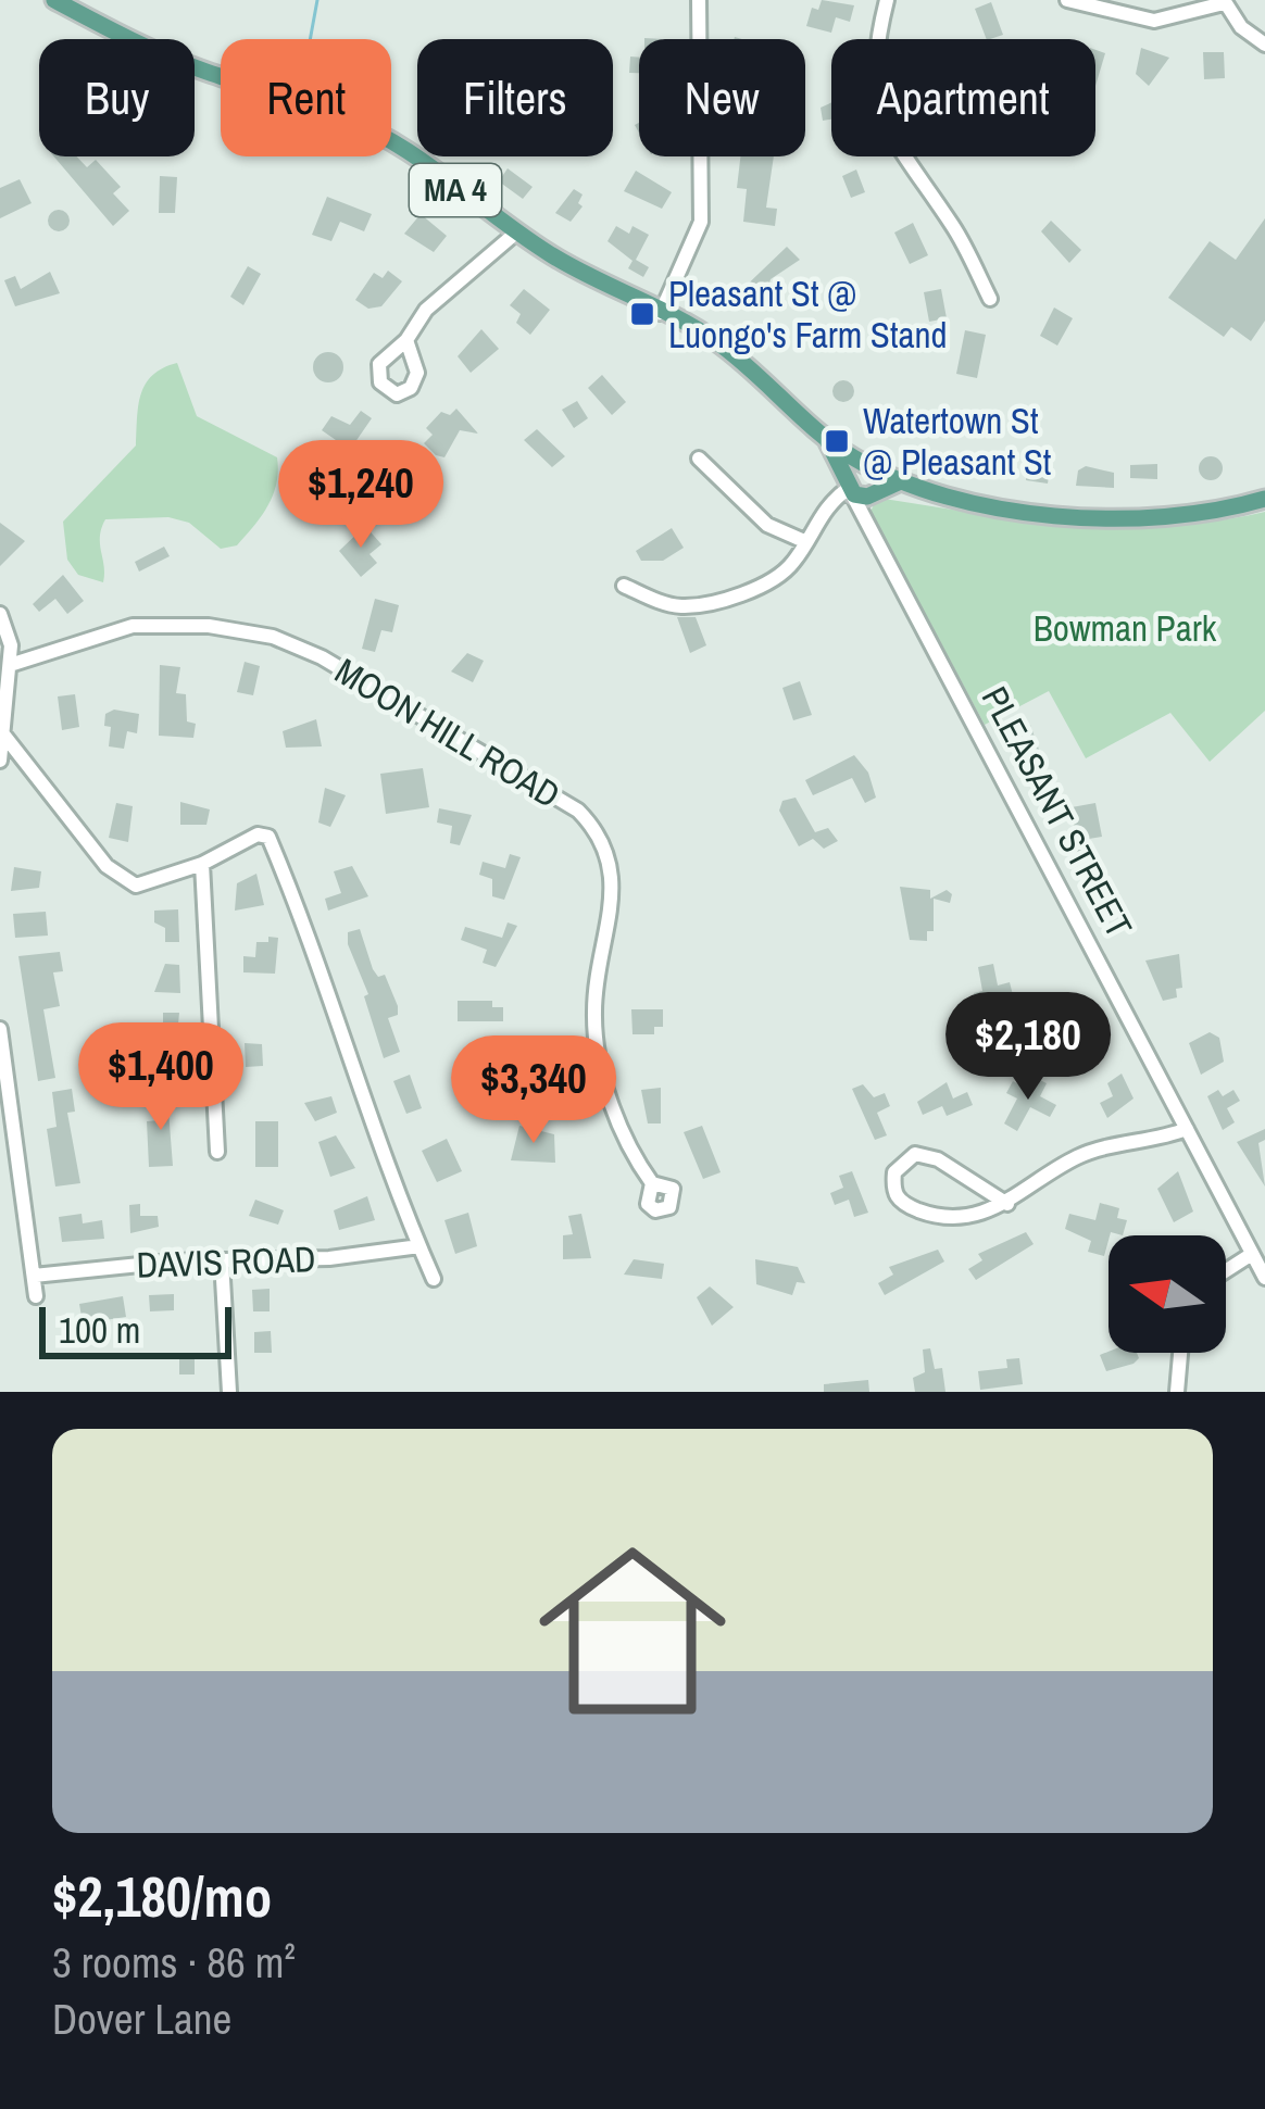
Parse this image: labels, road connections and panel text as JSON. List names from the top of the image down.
{
  "streets": {
    "main road": ["MA 4", "PLEASANT STREET"],
    "street": ["MOON HILL ROAD", "DAVIS ROAD"]
  },
  "parks": ["Bowman Park"],
  "places": {
    "transit": ["Pleasant St @ Luongo's Farm Stand", "Watertown St @ Pleasant St"]
  },
  "scale_bar": "100 m",
  "north": "left",
  "page": {
    "chip": [
      "Buy",
      "Rent",
      "Filters",
      "New",
      "Apartment"
    ],
    "price": [
      "$1,240",
      "$2,180",
      "$1,400",
      "$3,340"
    ],
    "scale": "100 m",
    "list": [
      {
        "name": "$2,180/mo",
        "note": "3 rooms · 86 m² · Dover Lane"
      }
    ]
  }
}
